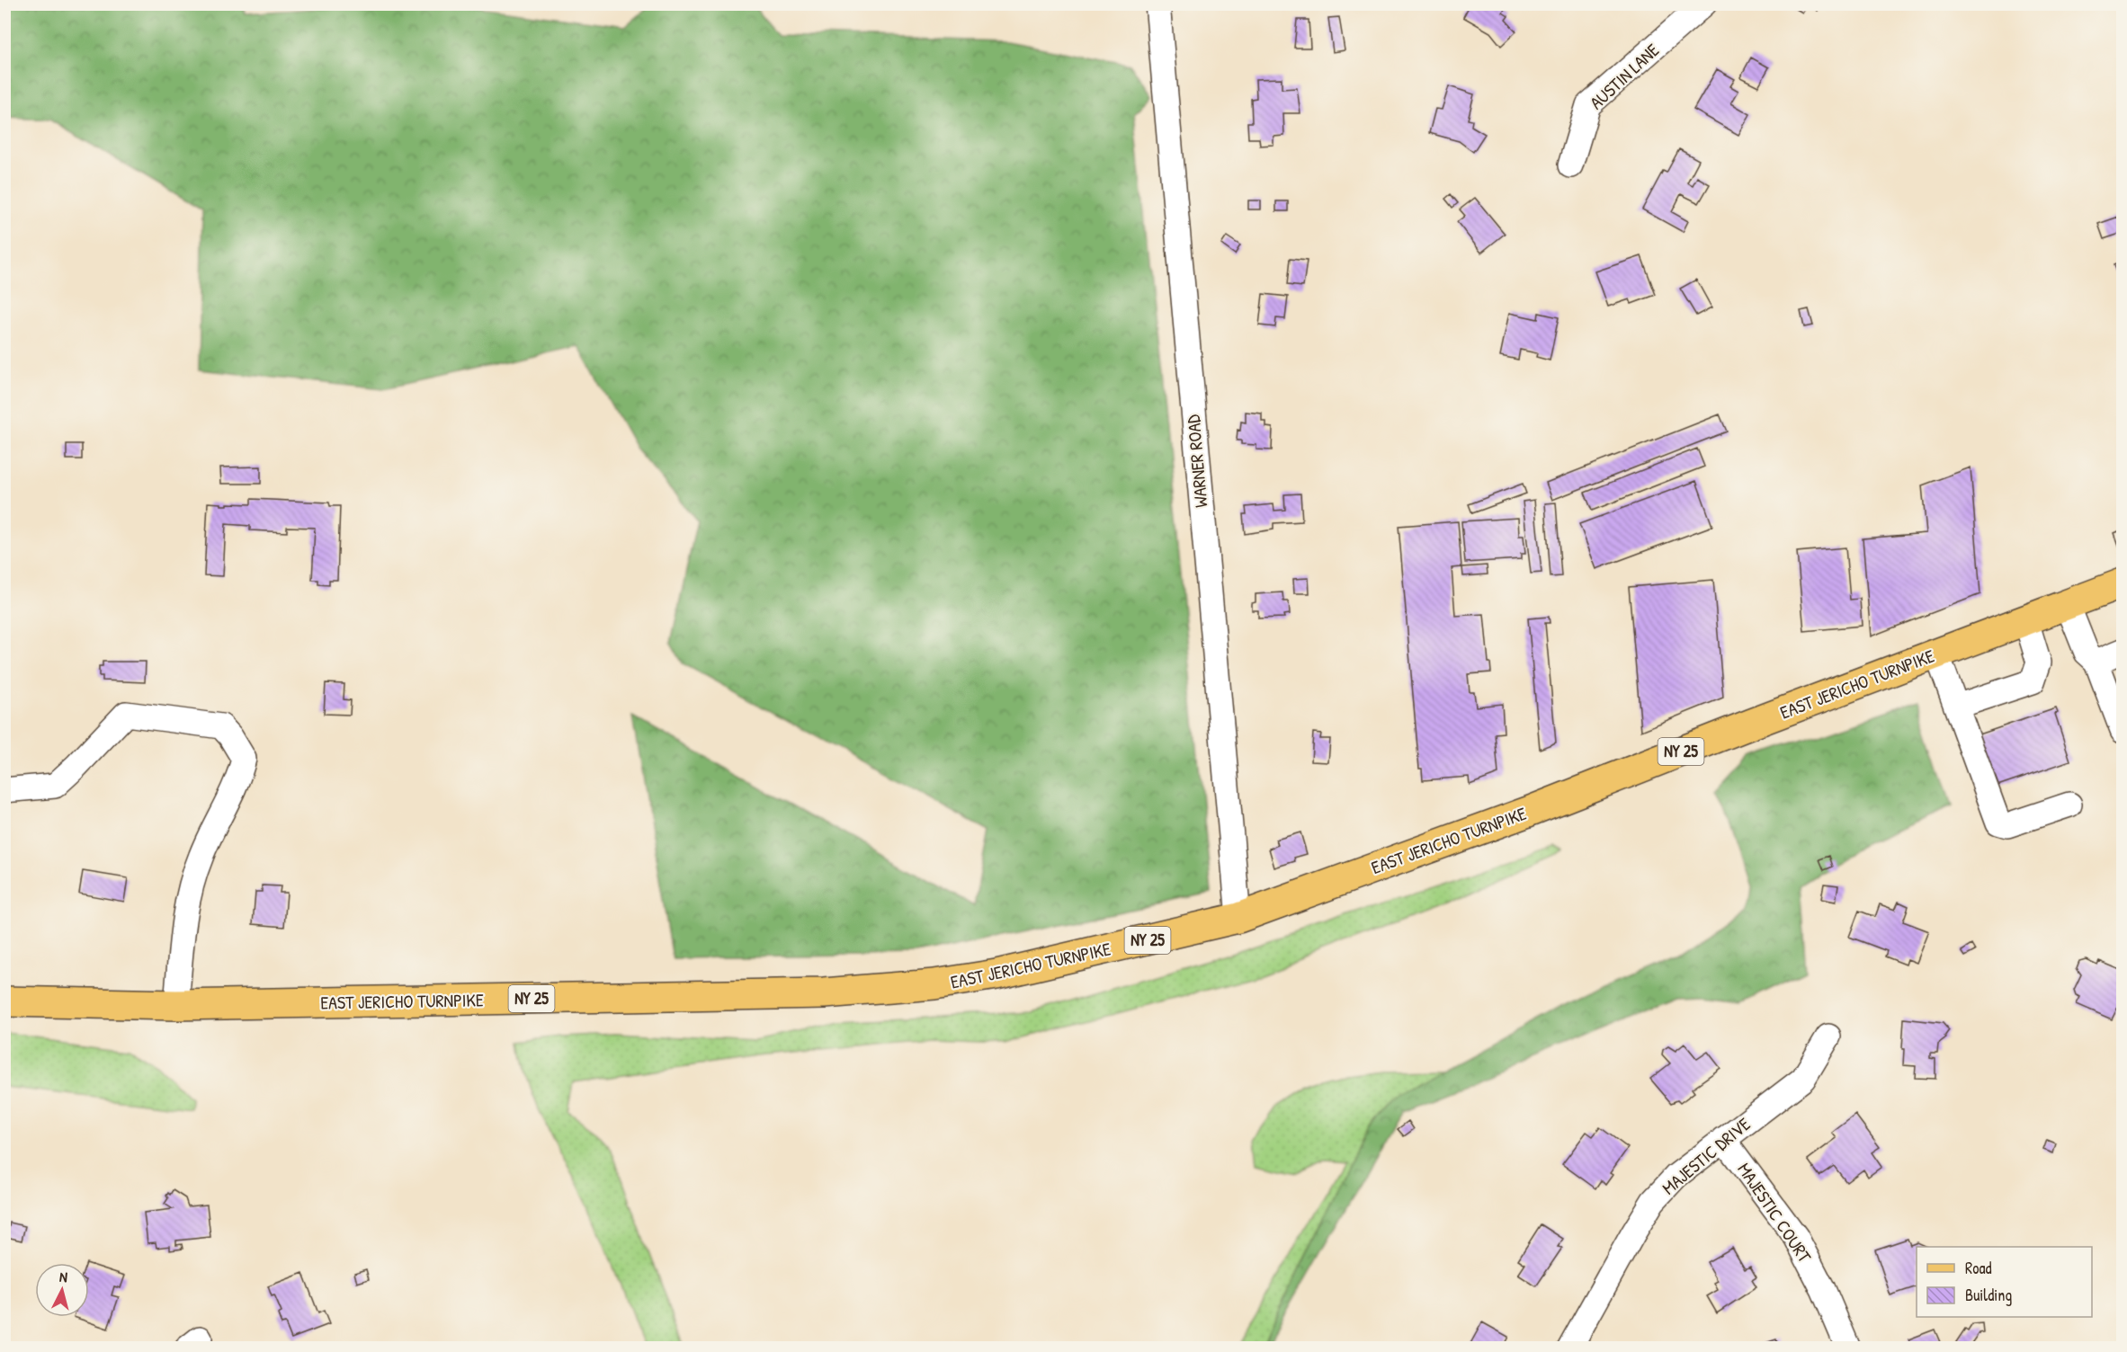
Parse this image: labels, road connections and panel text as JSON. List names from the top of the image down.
{
  "streets": {
    "main road": ["EAST JERICHO TURNPIKE", "NY 25"],
    "street": [
      "AUSTIN LANE",
      "WARNER ROAD",
      "MAJESTIC DRIVE",
      "MAJESTIC COURT"
    ]
  },
  "crossings": [
    ["WARNER ROAD", "EAST JERICHO TURNPIKE"],
    ["MAJESTIC DRIVE", "MAJESTIC COURT"]
  ],
  "legend": ["Road", "Building"],
  "north": "top"
}
